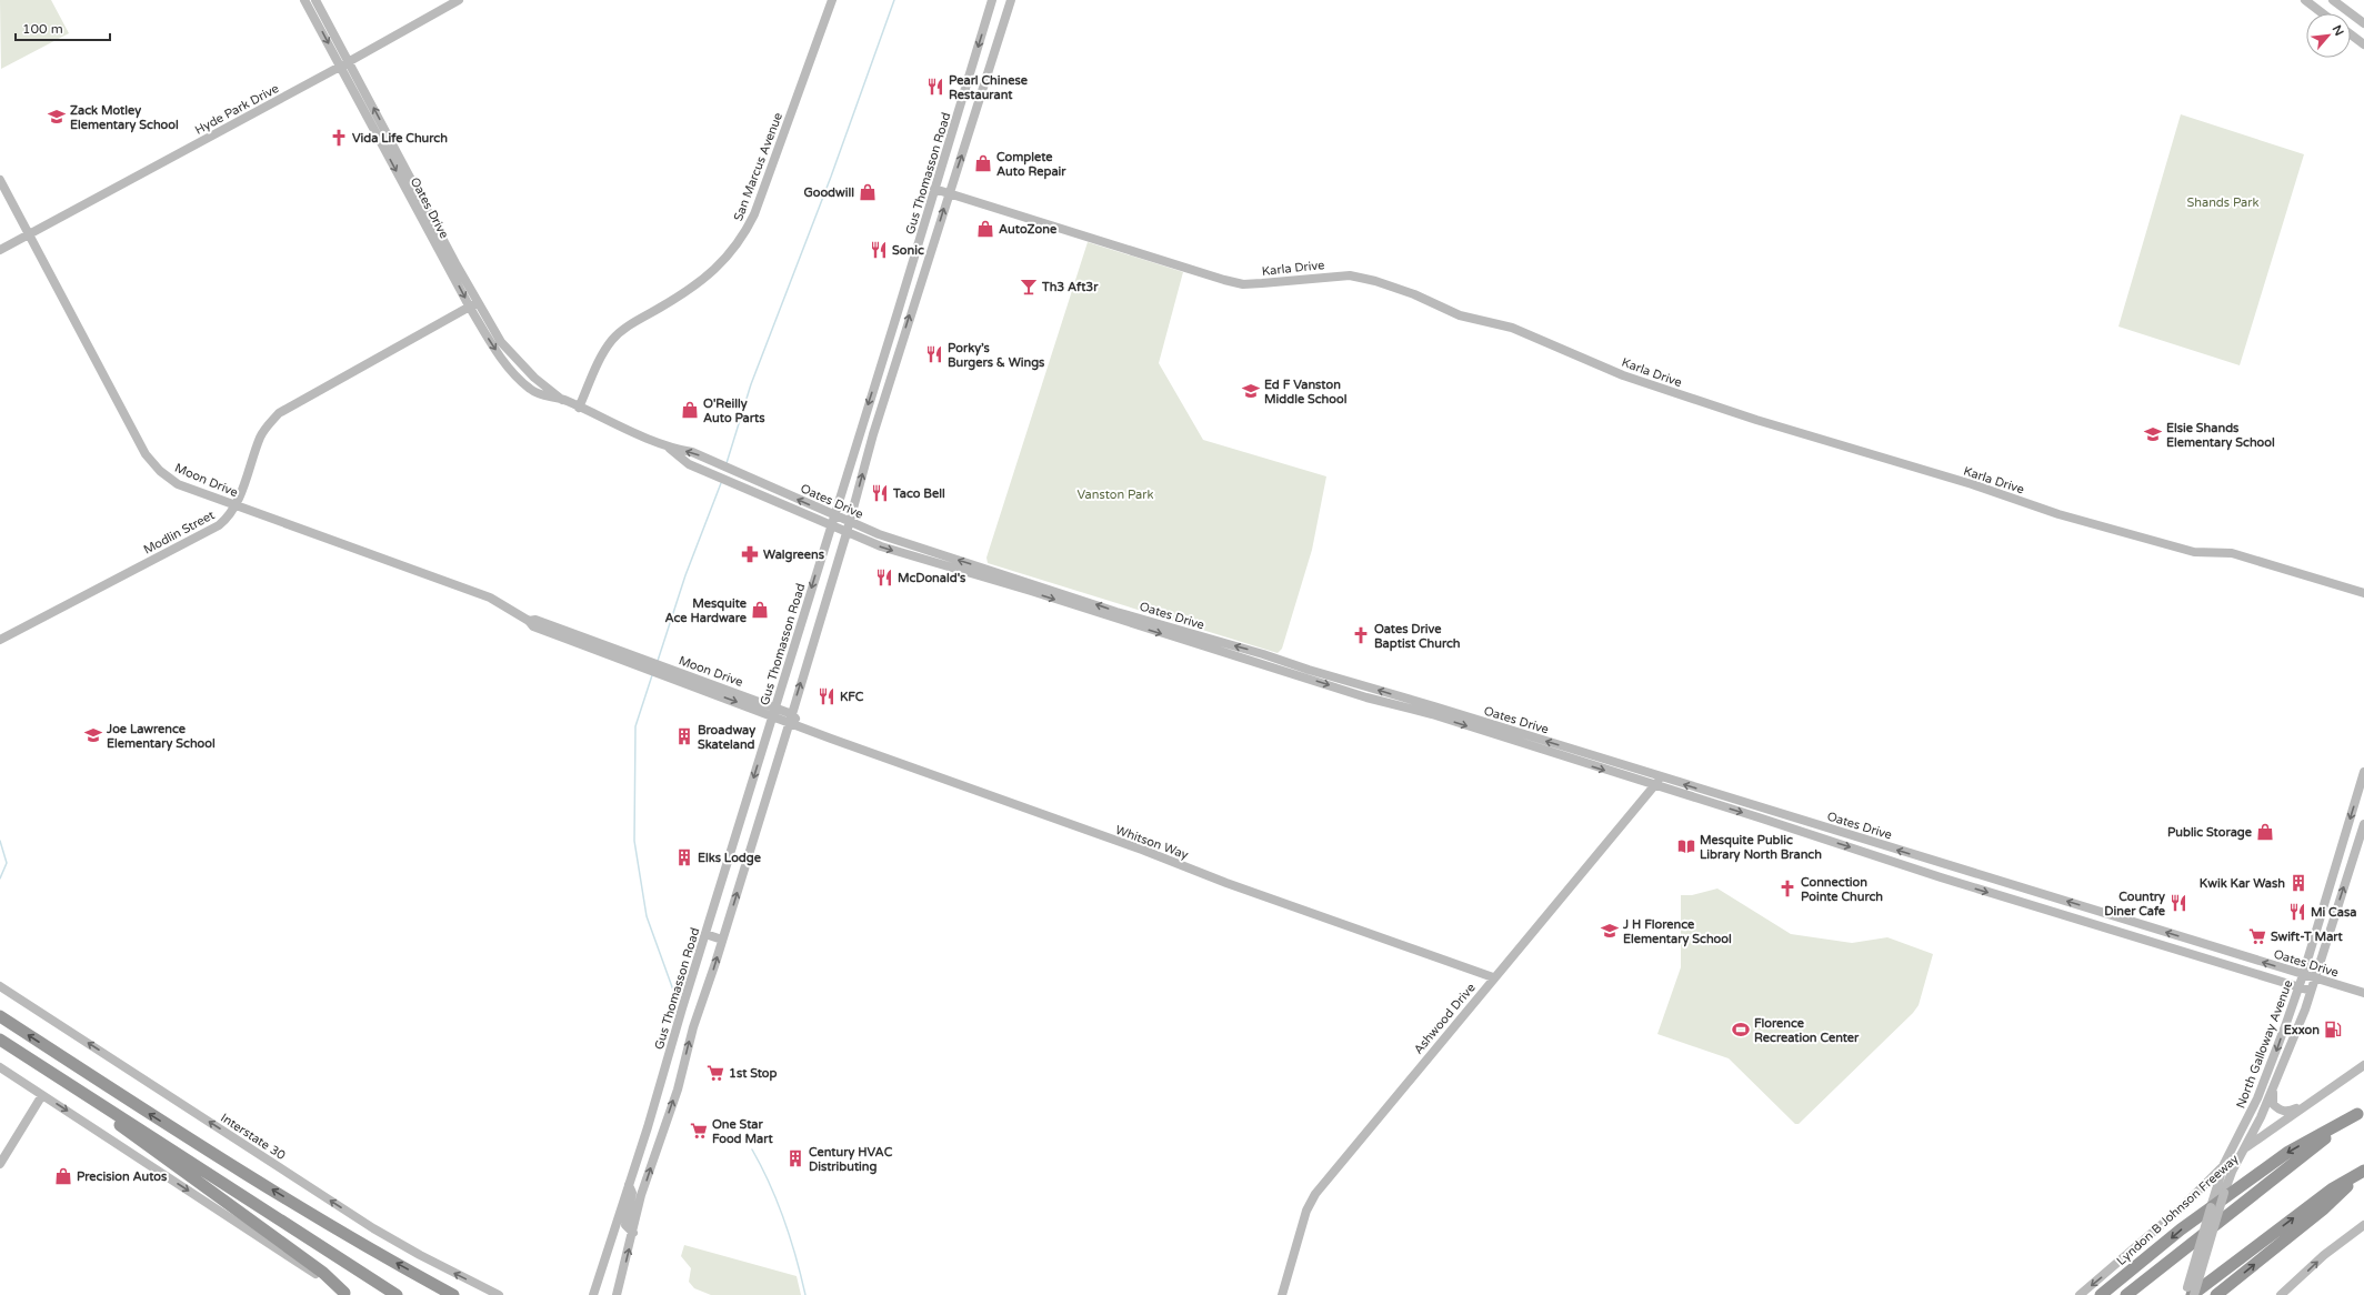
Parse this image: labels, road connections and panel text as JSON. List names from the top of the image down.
{
  "streets": {
    "main road": [
      "Hyde Park Drive",
      "San Marcus Avenue",
      "Gus Thomasson Road",
      "Oates Drive",
      "Karla Drive",
      "Moon Drive",
      "Modlin Street",
      "Whitson Way",
      "Ashwood Drive",
      "North Galloway Avenue",
      "Interstate 30",
      "Lyndon B Johnson Freeway"
    ]
  },
  "crossings": [
    ["Hyde Park Drive", "Oates Drive"],
    ["Hyde Park Drive", "Moon Drive"],
    ["San Marcus Avenue", "Oates Drive"],
    ["Gus Thomasson Road", "Oates Drive"],
    ["Gus Thomasson Road", "Karla Drive"],
    ["Gus Thomasson Road", "Moon Drive"],
    ["Gus Thomasson Road", "Whitson Way"],
    ["Oates Drive", "Modlin Street"],
    ["Oates Drive", "Ashwood Drive"],
    ["Oates Drive", "North Galloway Avenue"],
    ["Moon Drive", "Modlin Street"],
    ["Moon Drive", "Whitson Way"],
    ["Whitson Way", "Ashwood Drive"],
    ["North Galloway Avenue", "Lyndon B Johnson Freeway"]
  ],
  "one_way": ["Lyndon B Johnson Freeway"],
  "parks": ["Shands Park", "Vanston Park"],
  "places": {
    "restaurant": [
      "Pearl Chinese Restaurant",
      "Sonic",
      "Porky’s Burgers & Wings",
      "Taco Bell",
      "McDonald's",
      "KFC",
      "Country Diner Cafe",
      "Mi Casa"
    ],
    "school or university": [
      "Zack Motley Elementary School",
      "Ed F Vanston Middle School",
      "Elsie Shands Elementary School",
      "Joe Lawrence Elementary School",
      "J H Florence Elementary School"
    ],
    "church": ["Vida Life Church", "Oates Drive Baptist Church", "Connection Pointe Church"],
    "shop": [
      "Complete Auto Repair",
      "Goodwill",
      "AutoZone",
      "O'Reilly Auto Parts",
      "Mesquite Ace Hardware",
      "Public Storage",
      "Precision Autos"
    ],
    "bar": ["Th3 Aft3r"],
    "pharmacy": ["Walgreens"],
    "building": [
      "Broadway Skateland",
      "Elks Lodge",
      "Kwik Kar Wash",
      "Century HVAC Distributing"
    ],
    "library": ["Mesquite Public Library North Branch"],
    "supermarket": ["Swift-T Mart", "1st Stop", "One Star Food Mart"],
    "sports": ["Florence Recreation Center"],
    "fuel station": ["Exxon"]
  },
  "scale_bar": "100 m",
  "north": "top right"
}
